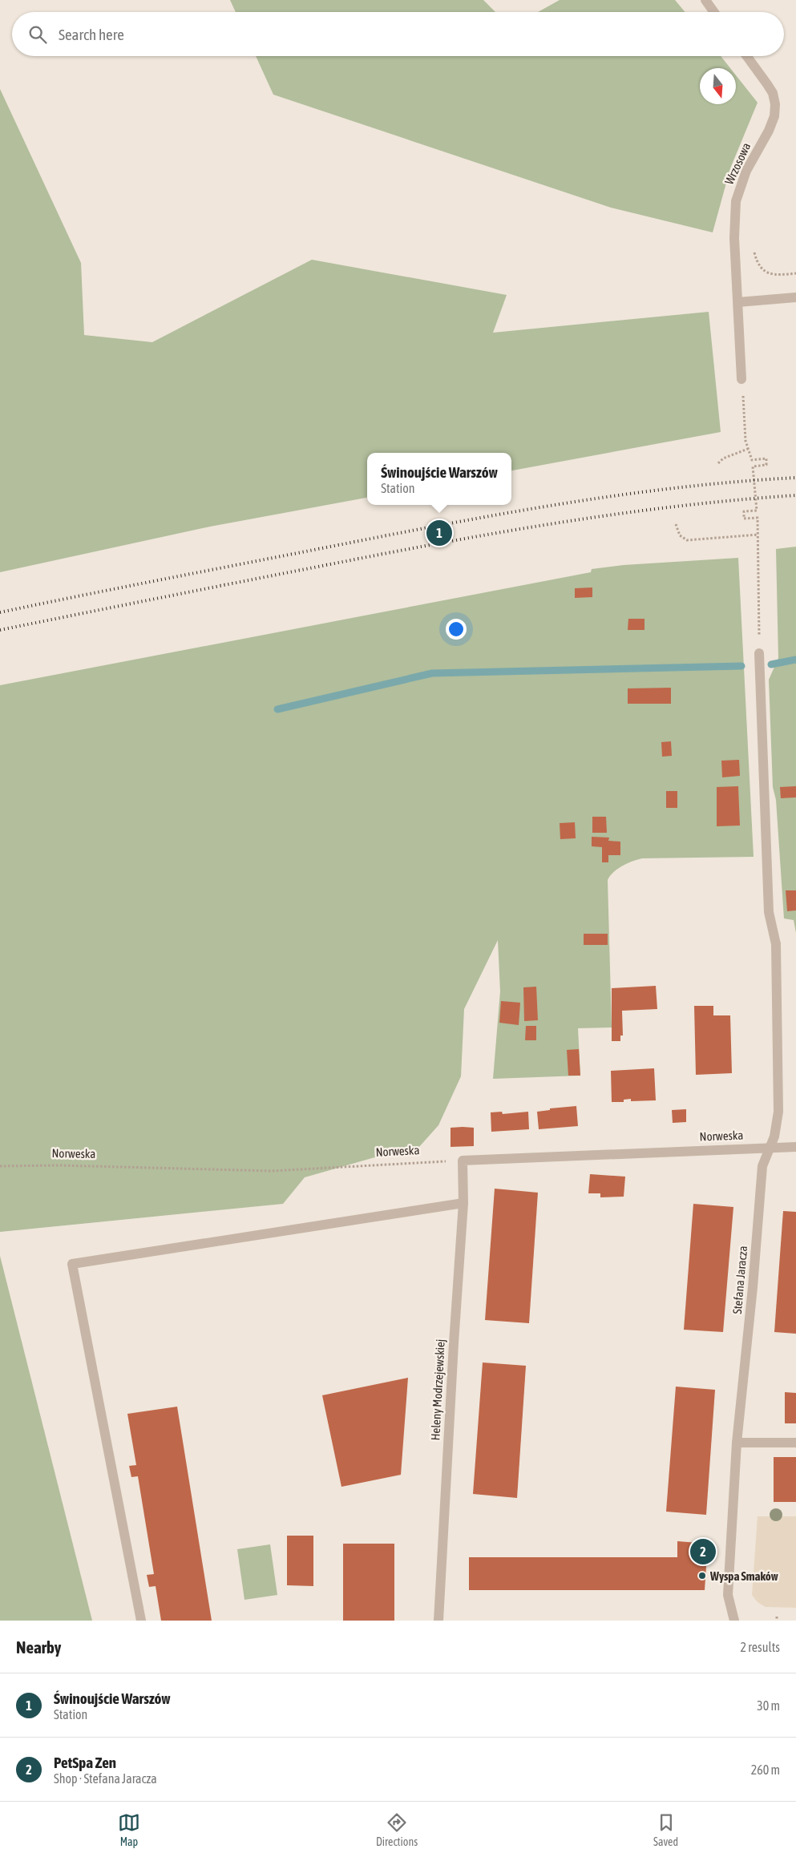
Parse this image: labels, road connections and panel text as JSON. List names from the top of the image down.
{
  "streets": {
    "street": [
      "Wrzosowa",
      "Norweska",
      "Stefana Jaracza",
      "Heleny Modrzejewskiej"
    ]
  },
  "crossings": [
    ["Norweska", "Stefana Jaracza"],
    ["Norweska", "Heleny Modrzejewskiej"]
  ],
  "places": ["Wyspa Smaków"],
  "north": "bottom",
  "page": {
    "search": "Search here",
    "popup": ["Świnoujście Warszów", "Station"],
    "pins": ["1", "2"],
    "heading": ["Nearby", "2 results"],
    "list": [
      {
        "mark": "1",
        "name": "Świnoujście Warszów",
        "note": "Station",
        "value": "30 m"
      },
      {
        "mark": "2",
        "name": "PetSpa Zen",
        "note": "Shop · Stefana Jaracza",
        "value": "260 m"
      }
    ],
    "nav": ["Map", "Directions", "Saved"]
  }
}
